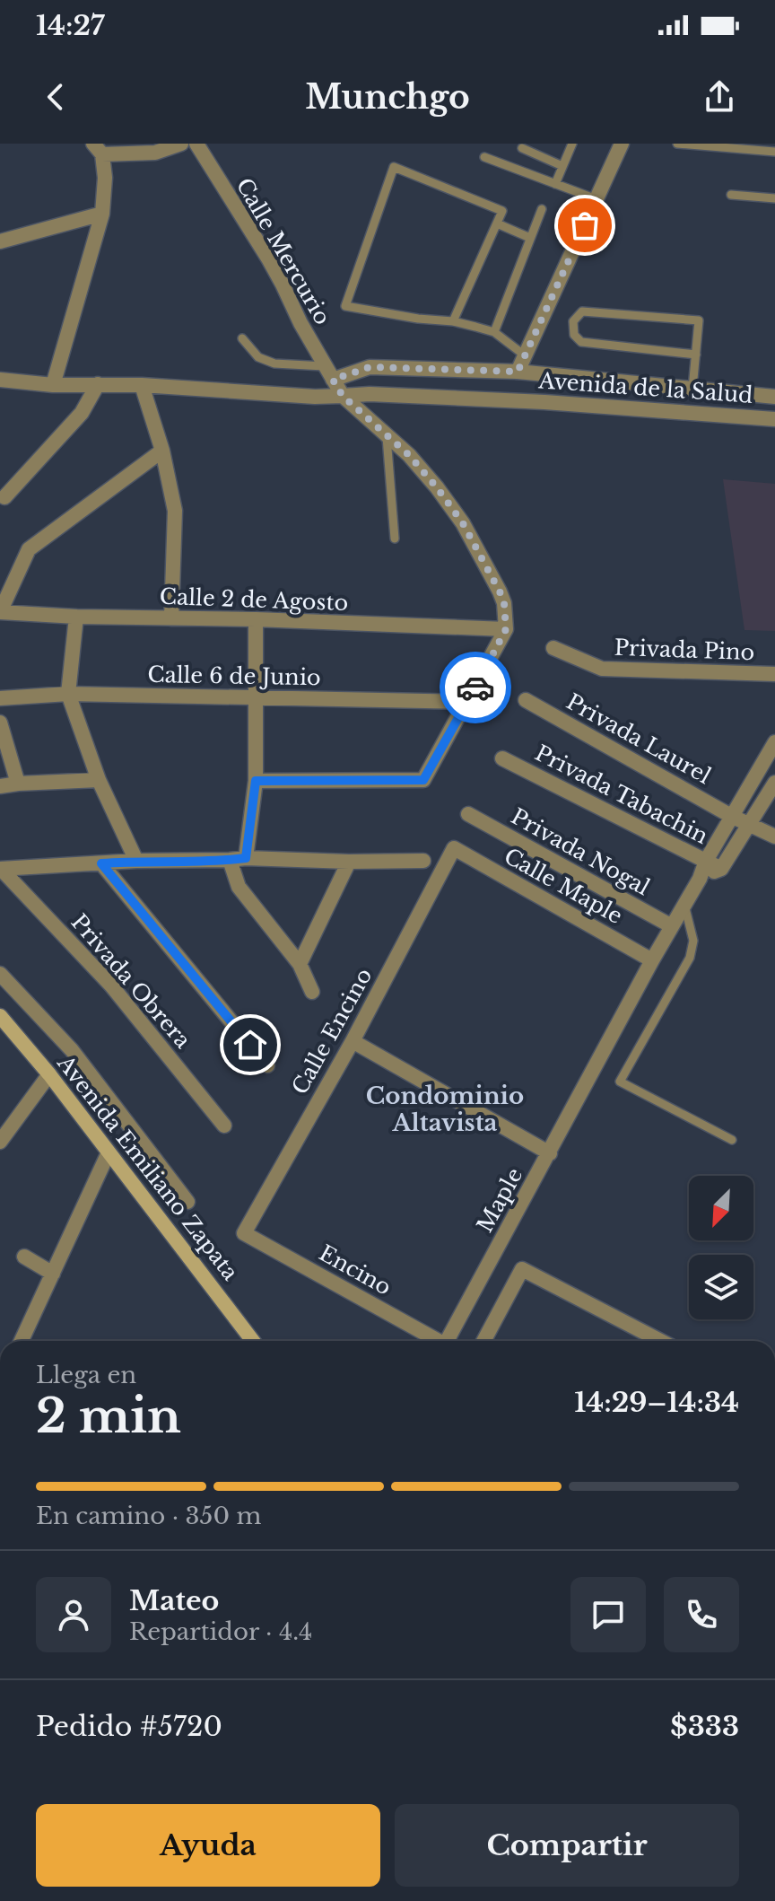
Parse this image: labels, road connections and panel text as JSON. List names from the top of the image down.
{
  "streets": {
    "main road": ["Avenida Emiliano Zapata"],
    "street": [
      "Calle Mercurio",
      "Avenida de la Salud",
      "Calle 2 de Agosto",
      "Privada Pino",
      "Calle 6 de Junio",
      "Privada Laurel",
      "Privada Tabachin",
      "Privada Nogal",
      "Calle Maple",
      "Privada Obrera",
      "Calle Encino",
      "Maple",
      "Encino"
    ]
  },
  "crossings": [
    ["Calle Mercurio", "Avenida de la Salud"],
    ["Calle Mercurio", "Calle 2 de Agosto"],
    ["Privada Laurel", "Maple"],
    ["Privada Tabachin", "Maple"],
    ["Privada Nogal", "Maple"],
    ["Calle Maple", "Calle Encino"],
    ["Calle Maple", "Maple"],
    ["Calle Encino", "Encino"]
  ],
  "districts": ["Condominio Altavista"],
  "north": "bottom left",
  "page": {
    "status": "14:27",
    "header": "Munchgo",
    "heading": ["2 min", "Llega en", "14:29–14:34"],
    "panel": [
      "Mateo",
      "Repartidor · 4.4",
      "Pedido #5720",
      "$333"
    ],
    "bar": "En camino · 350 m",
    "buttons": ["Ayuda", "Compartir"]
  }
}
